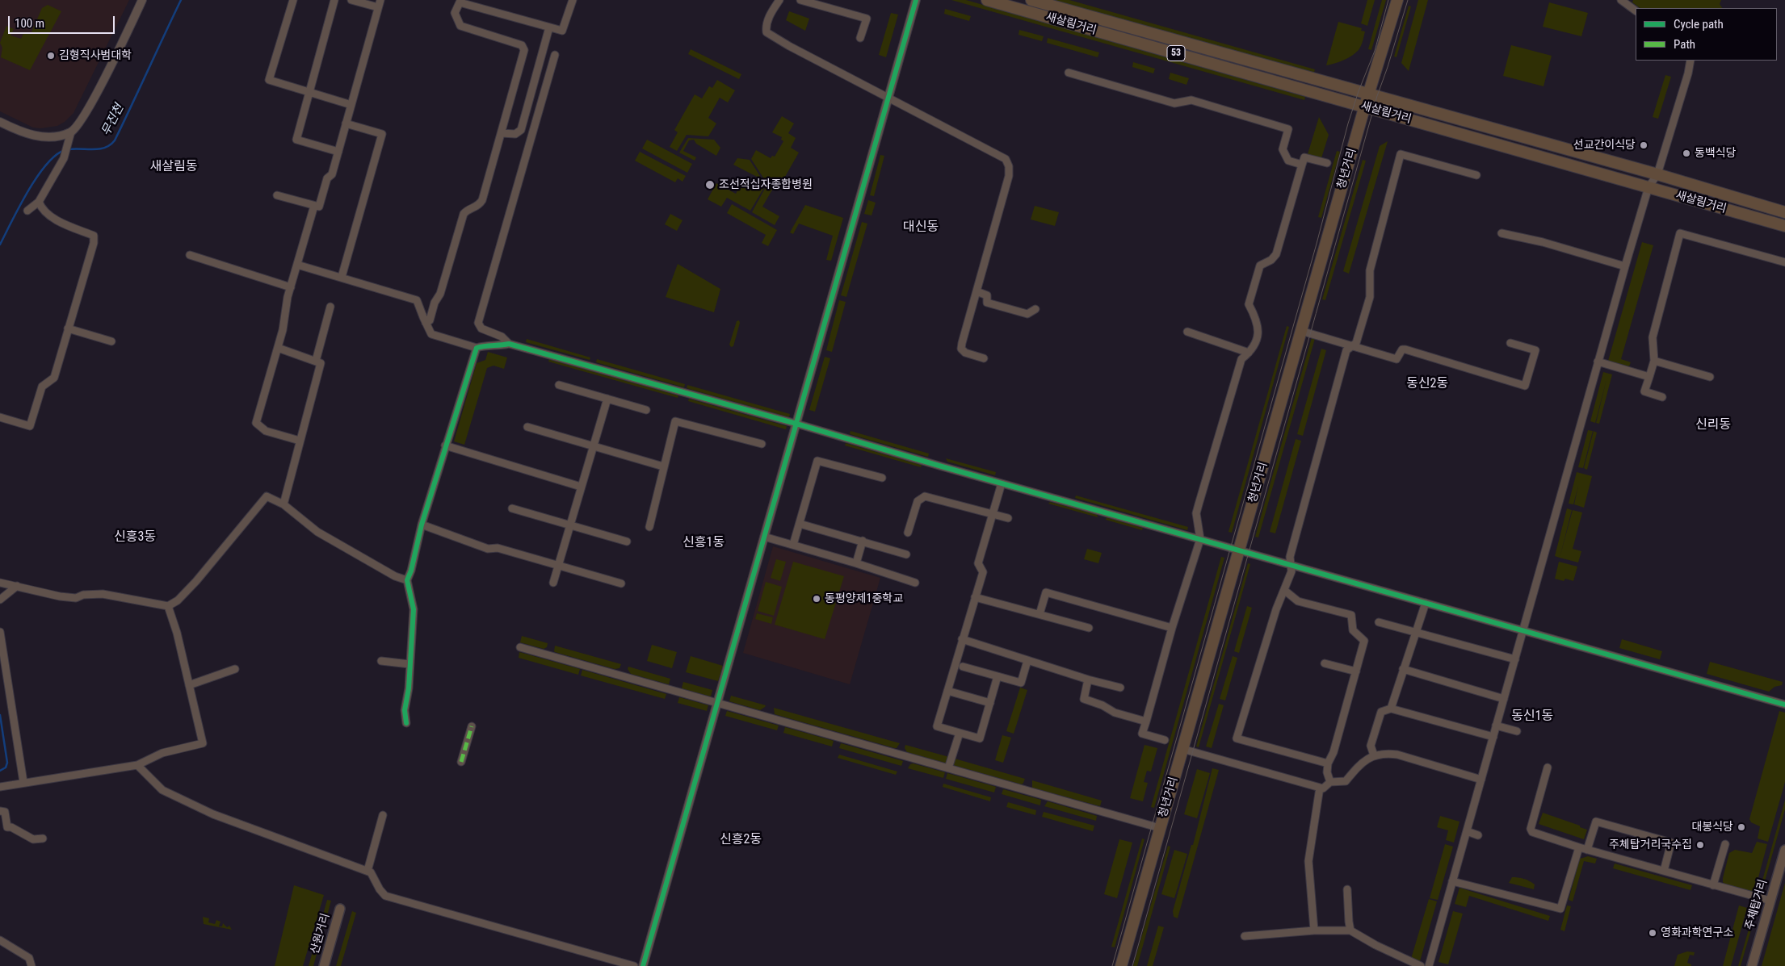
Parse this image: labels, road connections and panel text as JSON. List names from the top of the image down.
{
  "streets": {
    "main road": [
      "새살림거리",
      "53",
      "청년거리",
      "주체탑거리",
      "산원거리"
    ]
  },
  "crossings": [
    ["새살림거리", "청년거리"]
  ],
  "districts": [
    "새살림동",
    "대신동",
    "동신2동",
    "신리동",
    "신흥3동",
    "신흥1동",
    "동신1동",
    "신흥2동"
  ],
  "water": ["무진천"],
  "places": [
    "김형직사범대학",
    "선교간이식당",
    "동백식당",
    "조선적십자종합병원",
    "동평양제1중학교",
    "대봉식당",
    "주체탑거리국수집",
    "영화과학연구소"
  ],
  "legend": ["Cycle path", "Path"],
  "scale_bar": "100 m"
}
